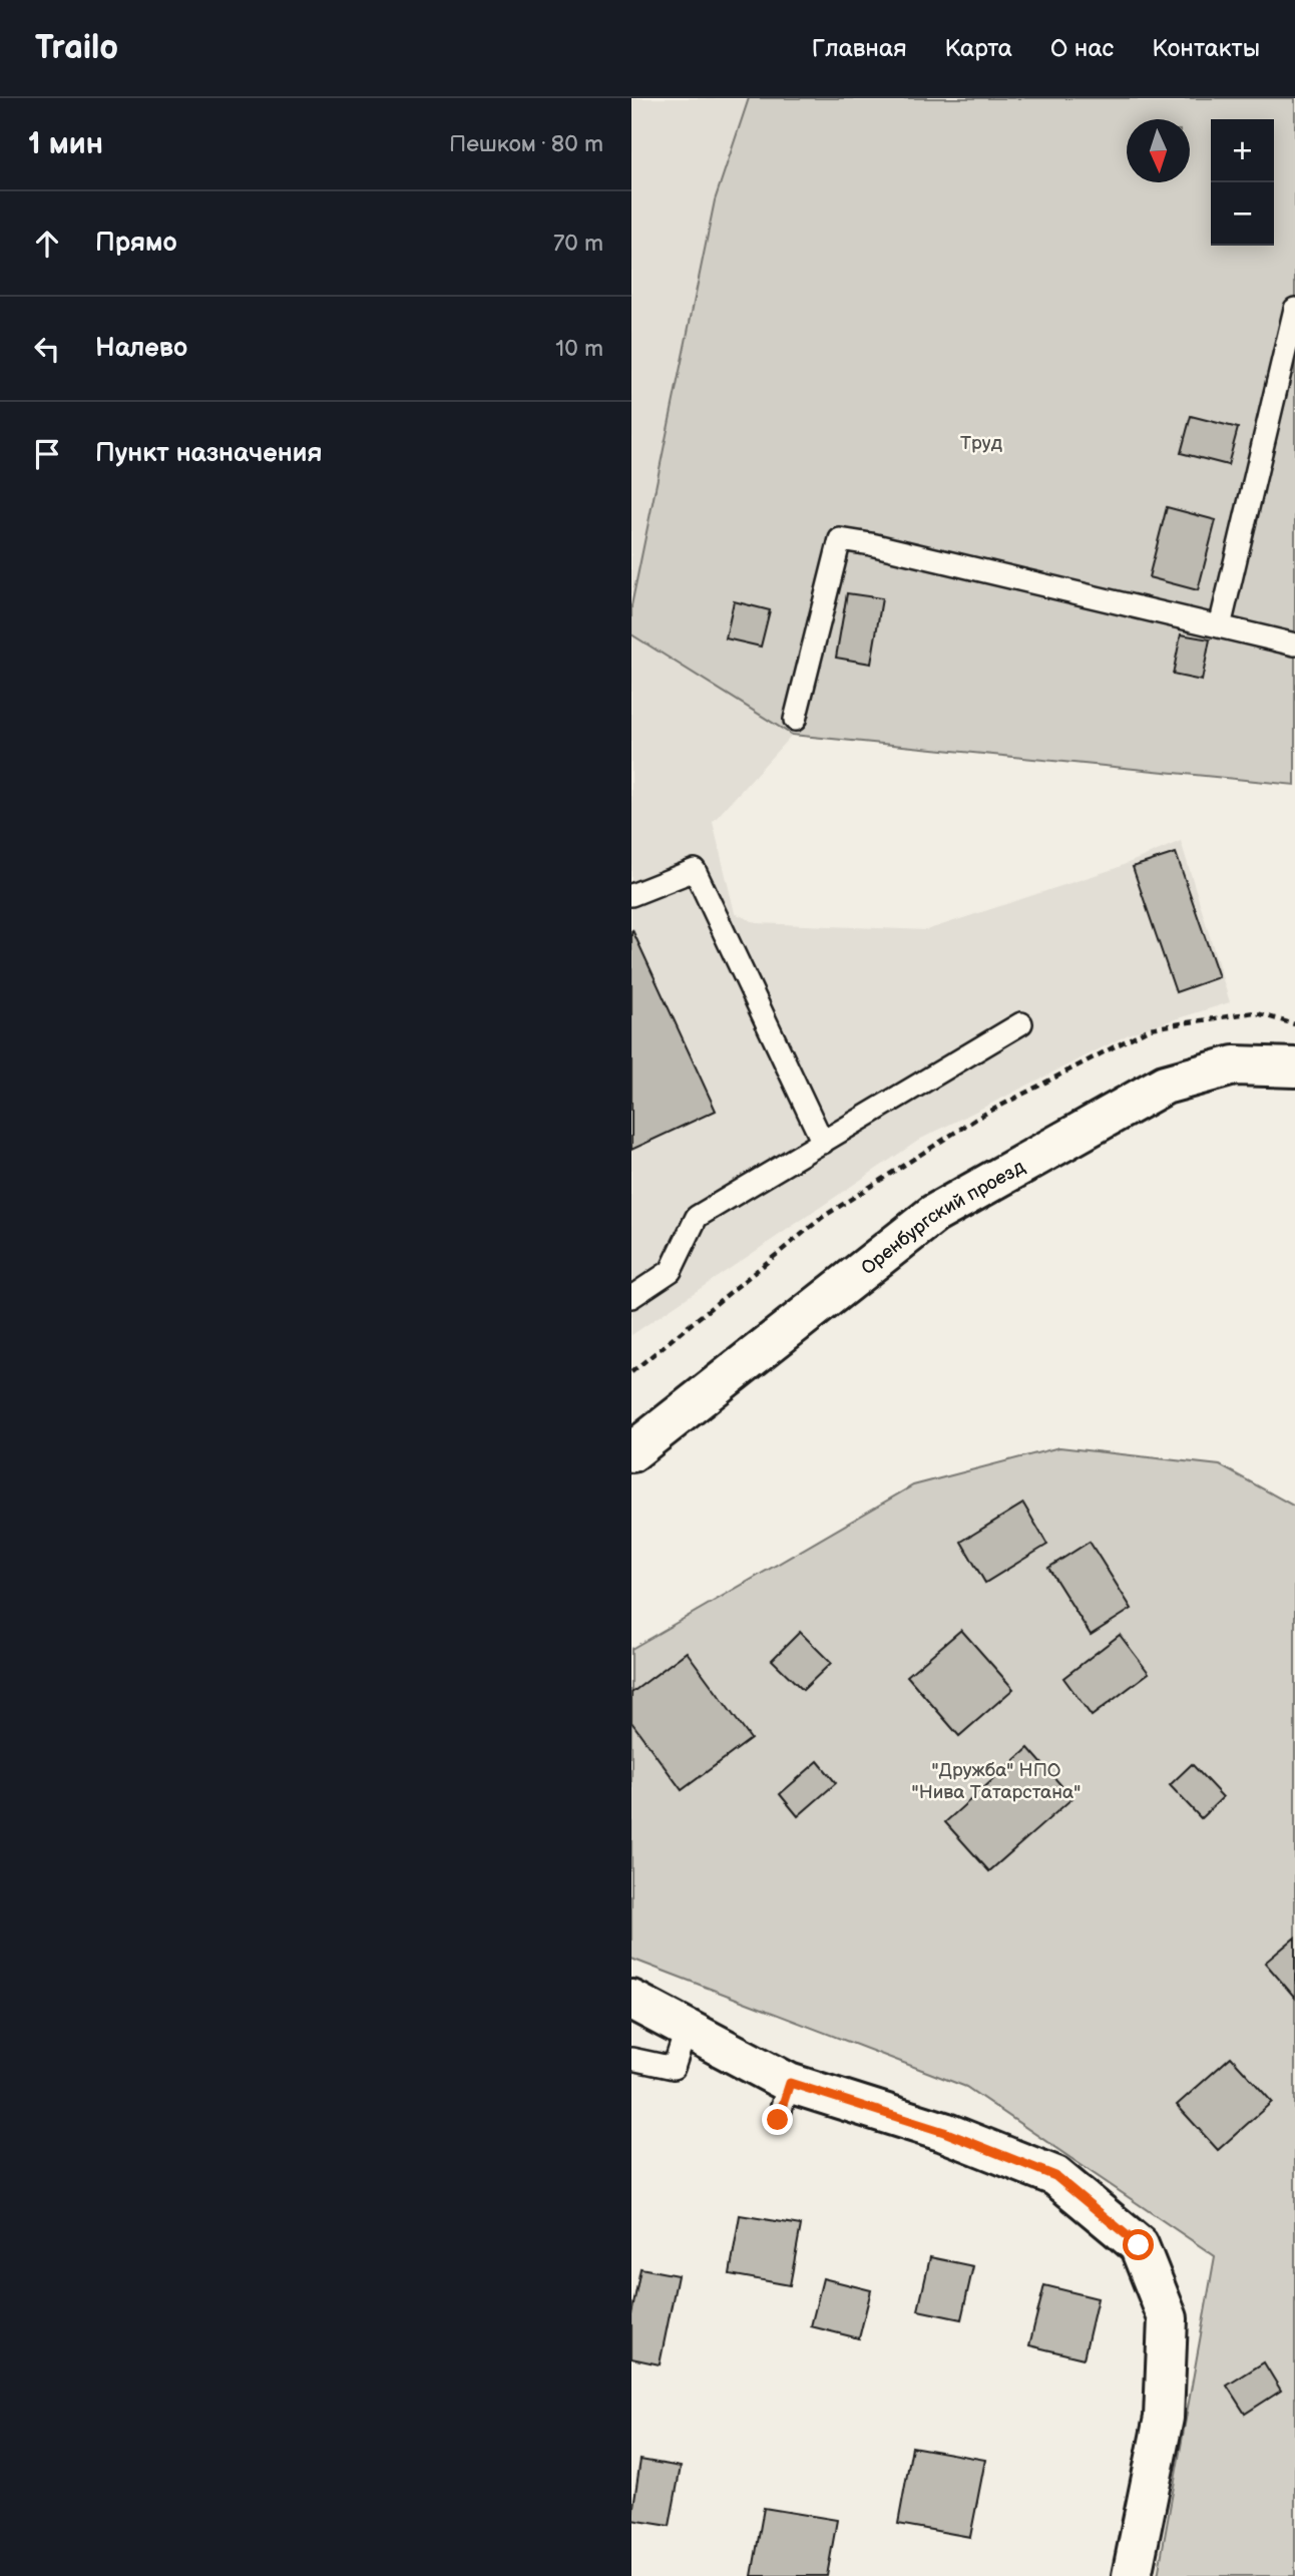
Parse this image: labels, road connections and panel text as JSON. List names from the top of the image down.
{
  "streets": {
    "street": ["Оренбургский проезд"]
  },
  "parks": ["Труд", "\"Дружба\" НПО \"Нива Татарстана\""],
  "north": "bottom",
  "page": {
    "header": "Trailo",
    "nav": [
      "Главная",
      "Карта",
      "О нас",
      "Контакты"
    ],
    "heading": ["1 мин", "Пешком · 80 m"],
    "map_buttons": ["+", "−"],
    "list": [
      ["Прямо", "70 m"],
      ["Налево", "10 m"],
      "Пункт назначения"
    ]
  }
}
